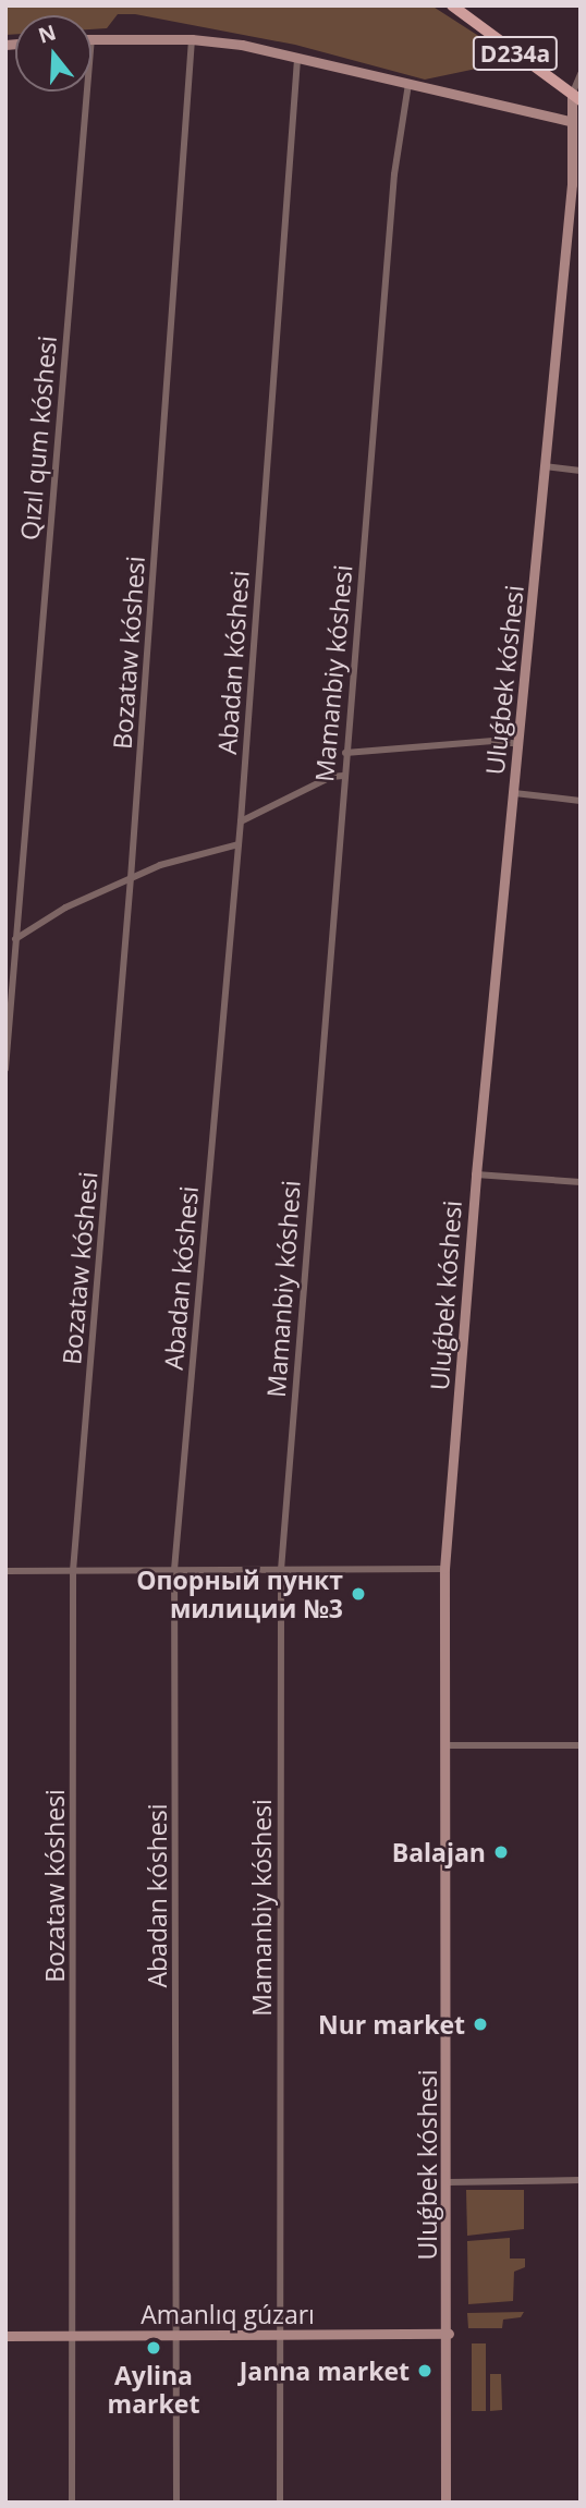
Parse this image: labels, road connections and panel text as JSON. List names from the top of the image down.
{
  "streets": {
    "main road": ["D234a"],
    "street": [
      "Qızıl qum kóshesi",
      "Bozataw kóshesi",
      "Abadan kóshesi",
      "Mamanbiy kóshesi",
      "Uluǵbek kóshesi",
      "Amanlıq gúzarı"
    ]
  },
  "crossings": [
    ["D234a", "Uluǵbek kóshesi"],
    ["Bozataw kóshesi", "Amanlıq gúzarı"],
    ["Abadan kóshesi", "Amanlıq gúzarı"],
    ["Mamanbiy kóshesi", "Amanlıq gúzarı"],
    ["Uluǵbek kóshesi", "Amanlıq gúzarı"]
  ],
  "places": [
    "Опорный пункт милиции №3",
    "Balajan",
    "Nur market",
    "Aylina market",
    "Janna market"
  ],
  "north": "top"
}
